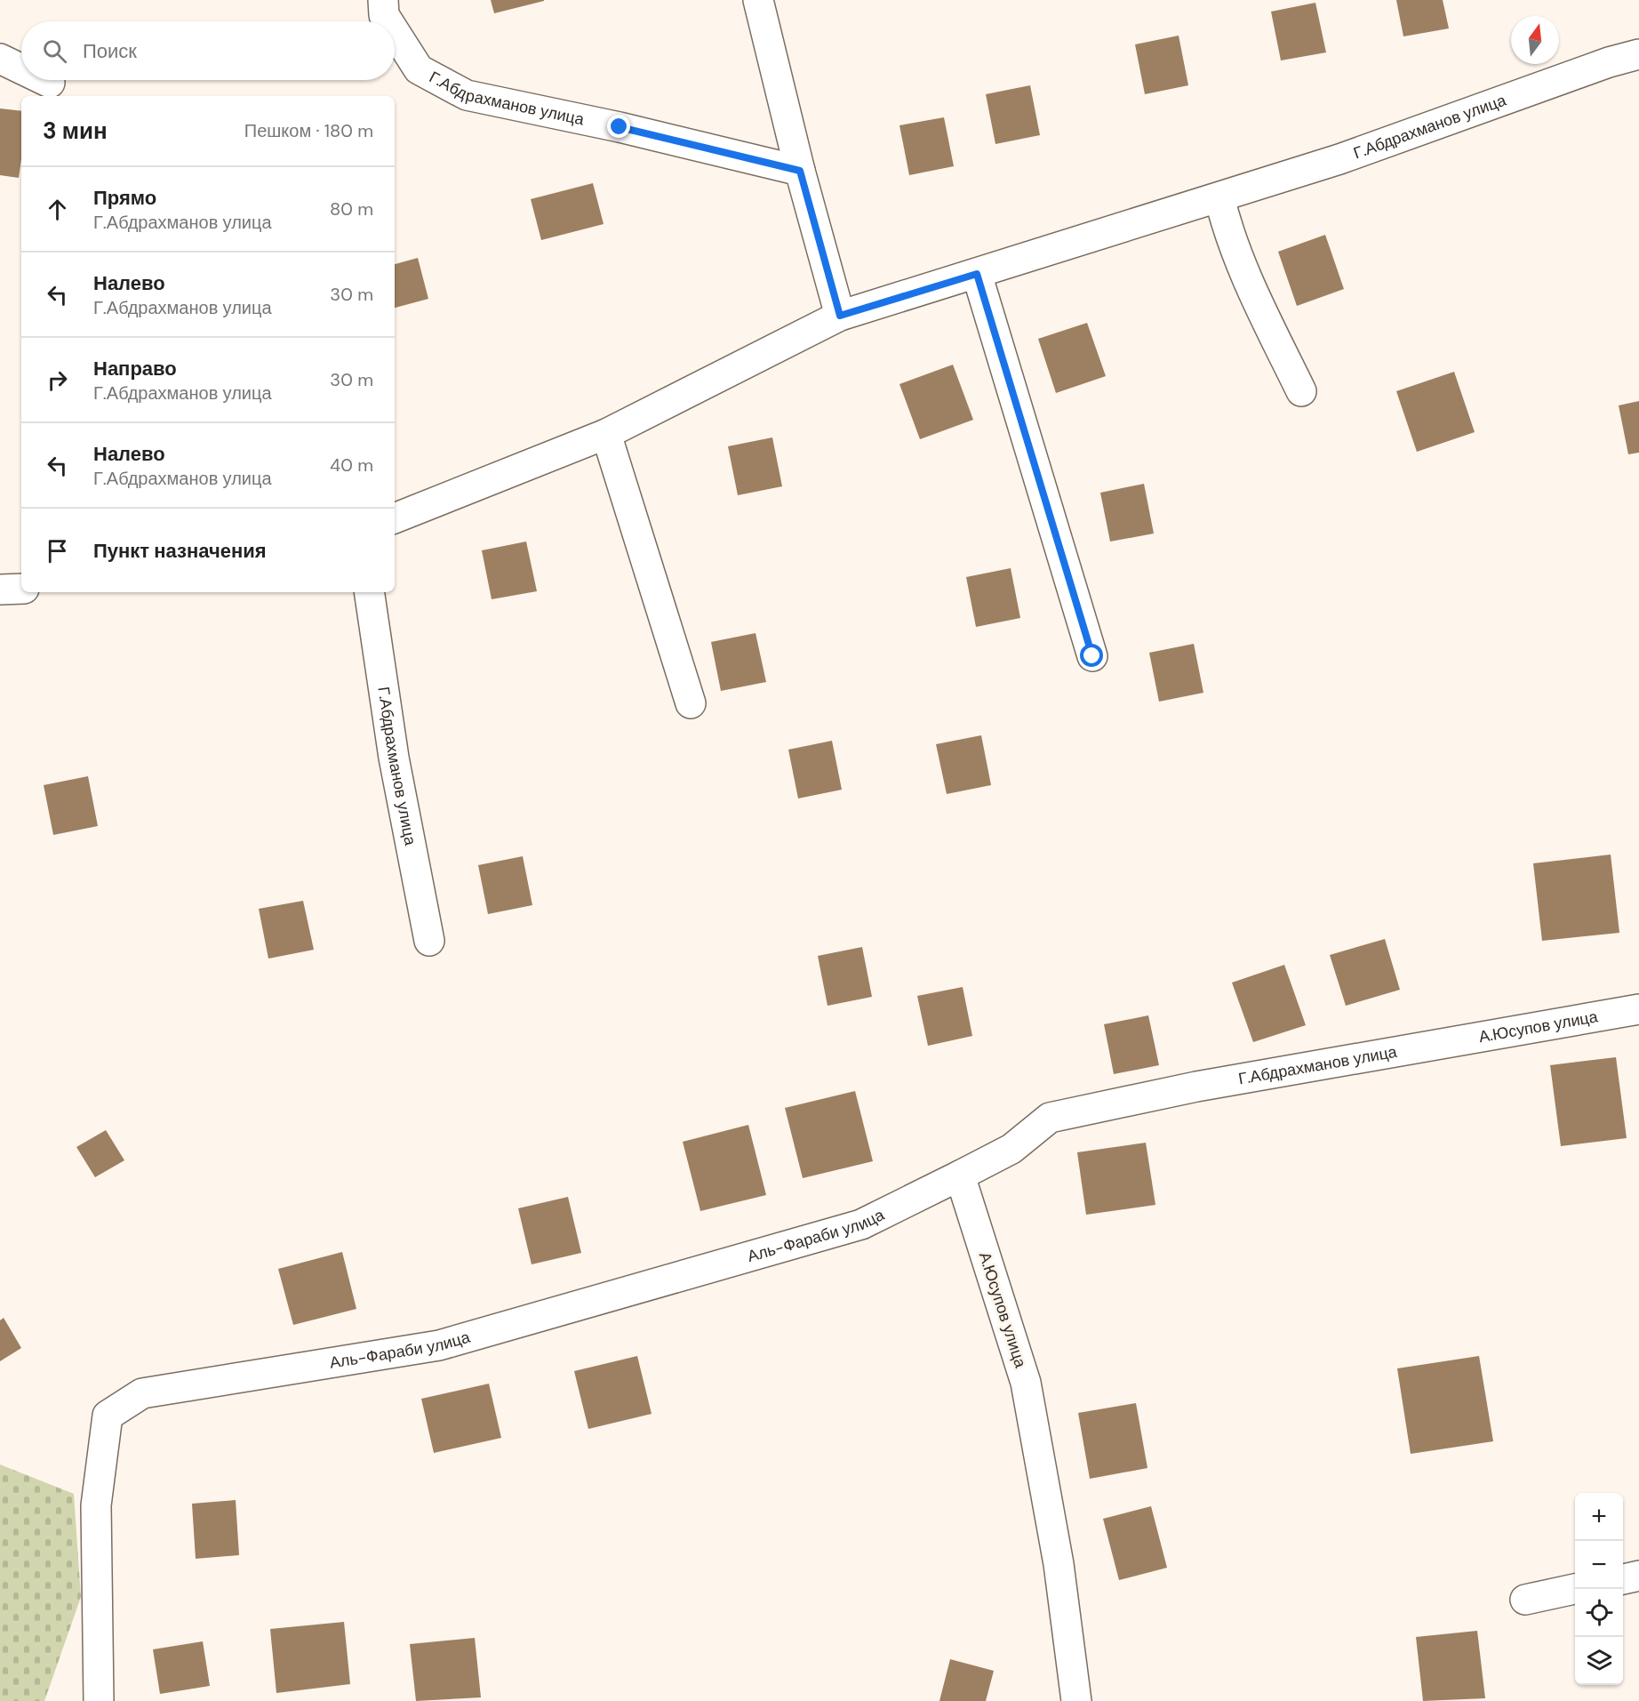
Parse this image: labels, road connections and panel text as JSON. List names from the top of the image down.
{
  "streets": {
    "street": ["Г.Абдрахманов улица", "А.Юсупов улица", "Аль-Фараби улица"]
  },
  "crossings": [
    ["Г.Абдрахманов улица", "А.Юсупов улица"],
    ["Г.Абдрахманов улица", "Аль-Фараби улица"],
    ["А.Юсупов улица", "Аль-Фараби улица"]
  ],
  "north": "top",
  "page": {
    "search": "Поиск",
    "heading": ["3 мин", "Пешком · 180 m"],
    "list": [
      ["Прямо", "Г.Абдрахманов улица", "80 m"],
      ["Налево", "Г.Абдрахманов улица", "30 m"],
      ["Направо", "Г.Абдрахманов улица", "30 m"],
      ["Налево", "Г.Абдрахманов улица", "40 m"],
      "Пункт назначения"
    ],
    "map_buttons": ["+", "−"]
  }
}
